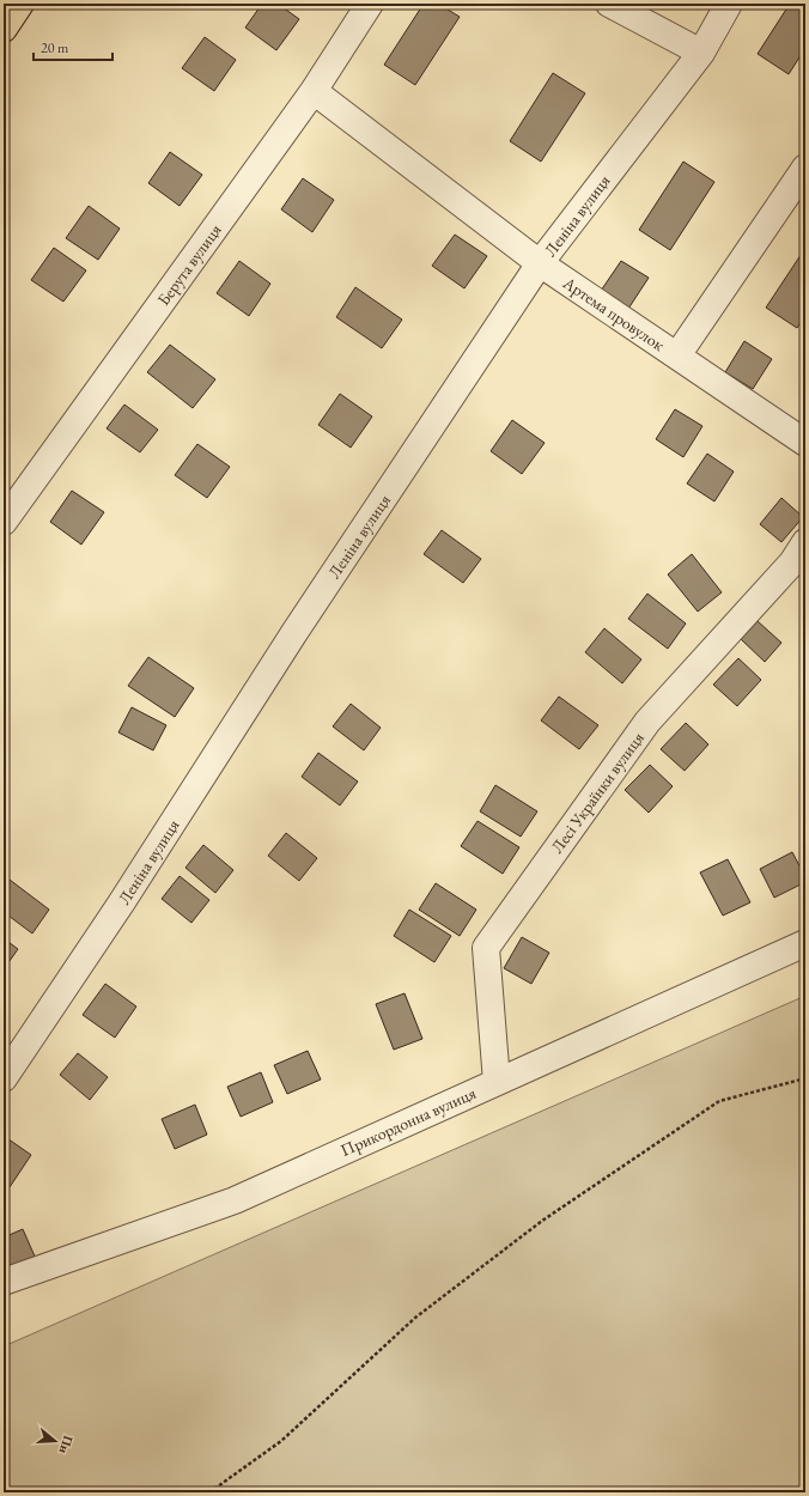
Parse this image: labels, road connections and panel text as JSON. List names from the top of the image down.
{
  "streets": {
    "street": [
      "Леніна вулиця",
      "Берута вулиця",
      "Артема провулок",
      "Лесі Українки вулиця",
      "Прикордонна вулиця"
    ]
  },
  "crossings": [
    ["Леніна вулиця", "Артема провулок"],
    ["Берута вулиця", "Артема провулок"],
    ["Лесі Українки вулиця", "Прикордонна вулиця"]
  ],
  "scale_bar": "20 m",
  "north": "right"
}
